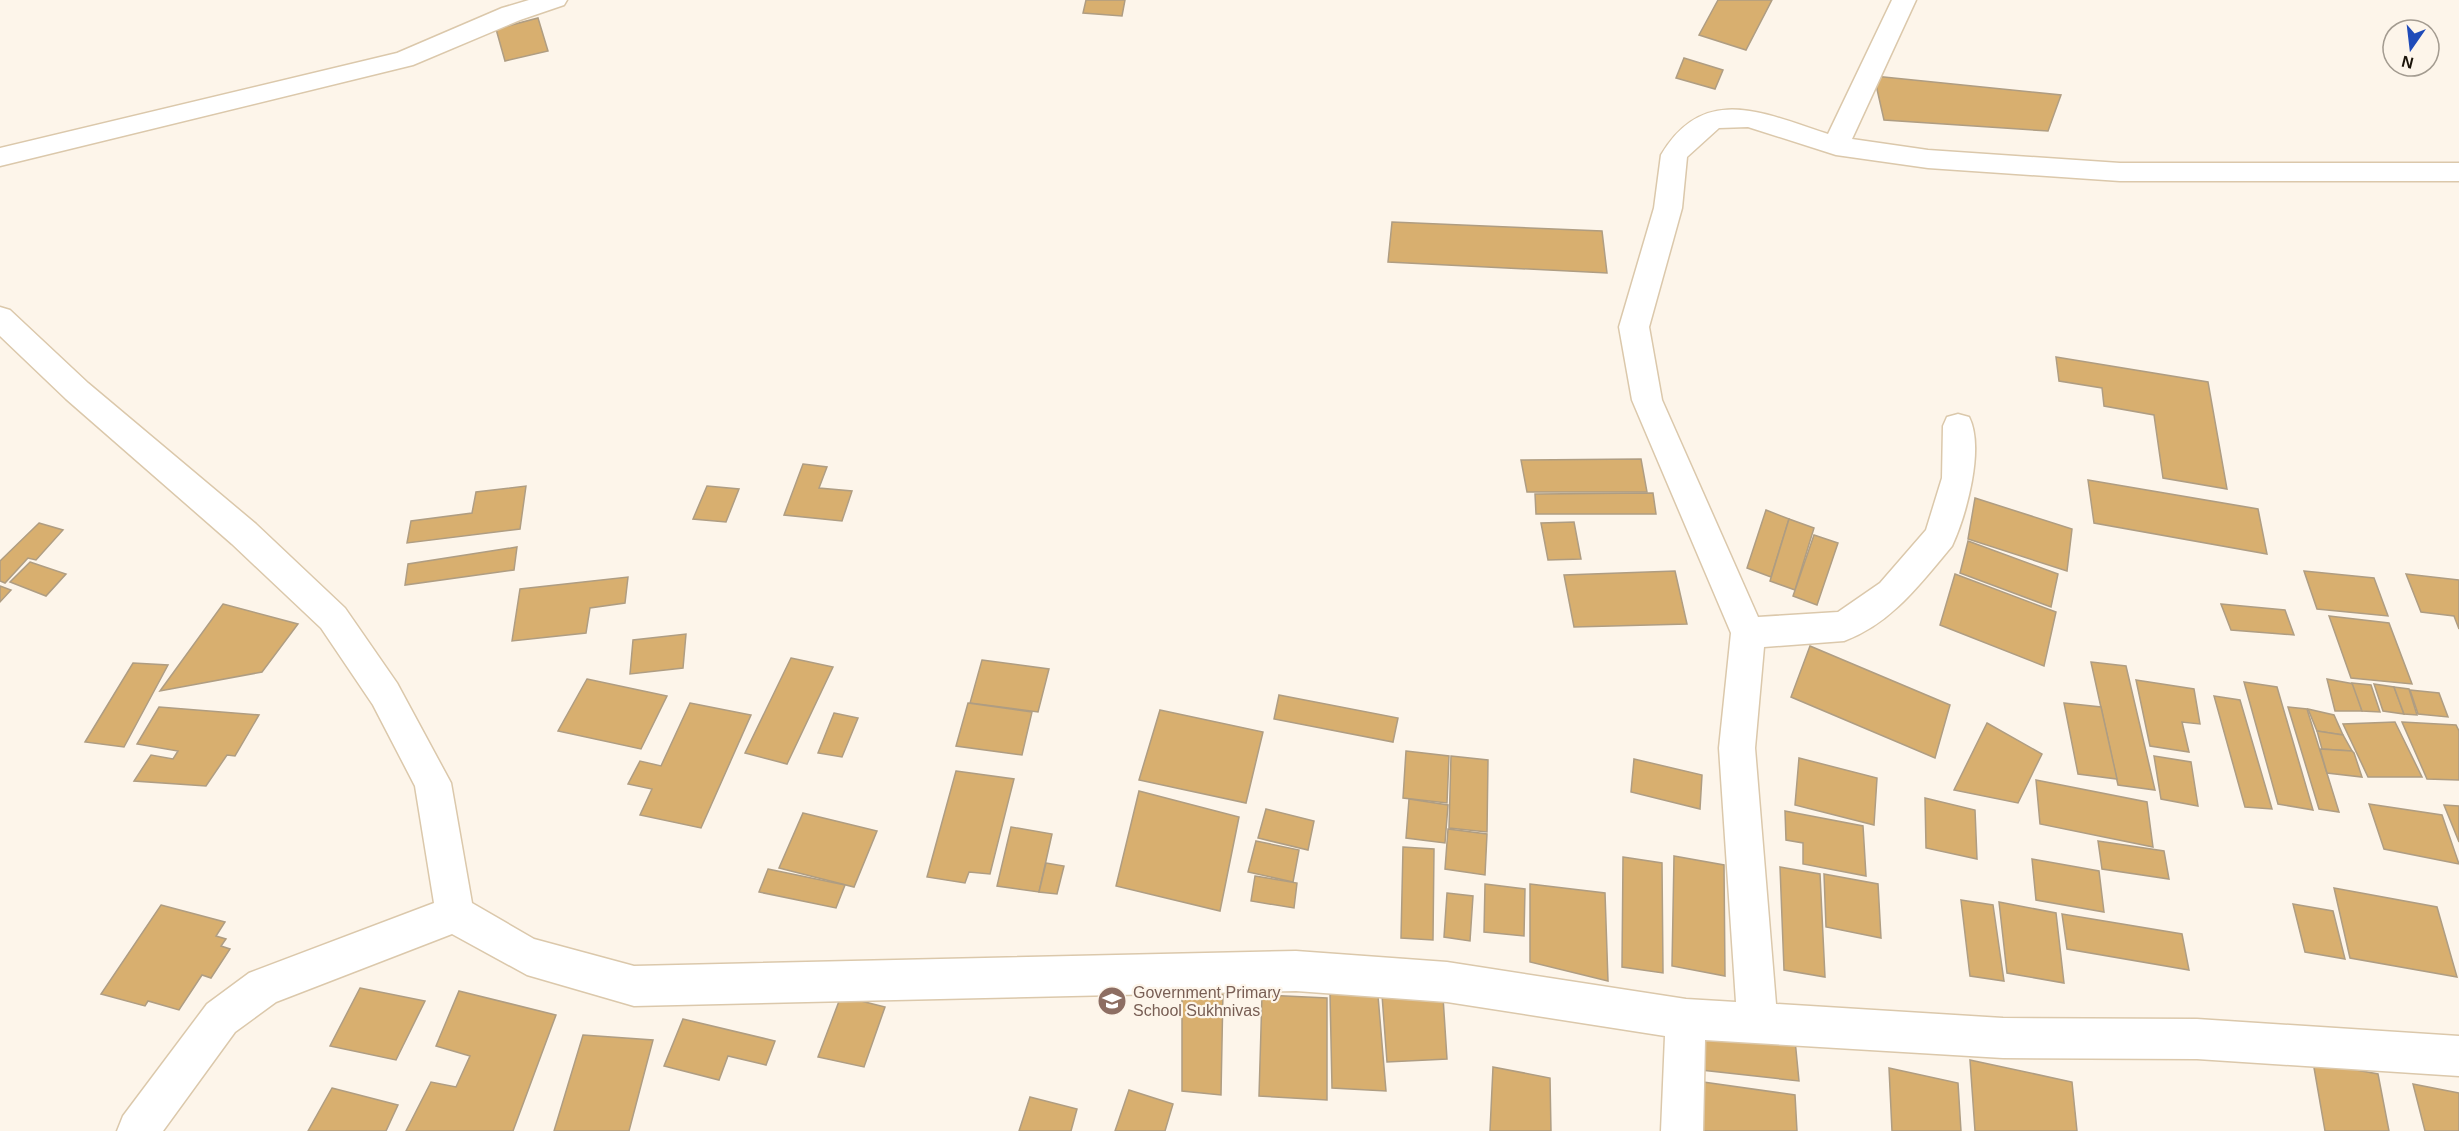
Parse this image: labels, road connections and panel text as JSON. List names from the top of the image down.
{
  "places": {
    "school or university": ["Government Primary School Sukhnivas"]
  },
  "north": "bottom"
}
